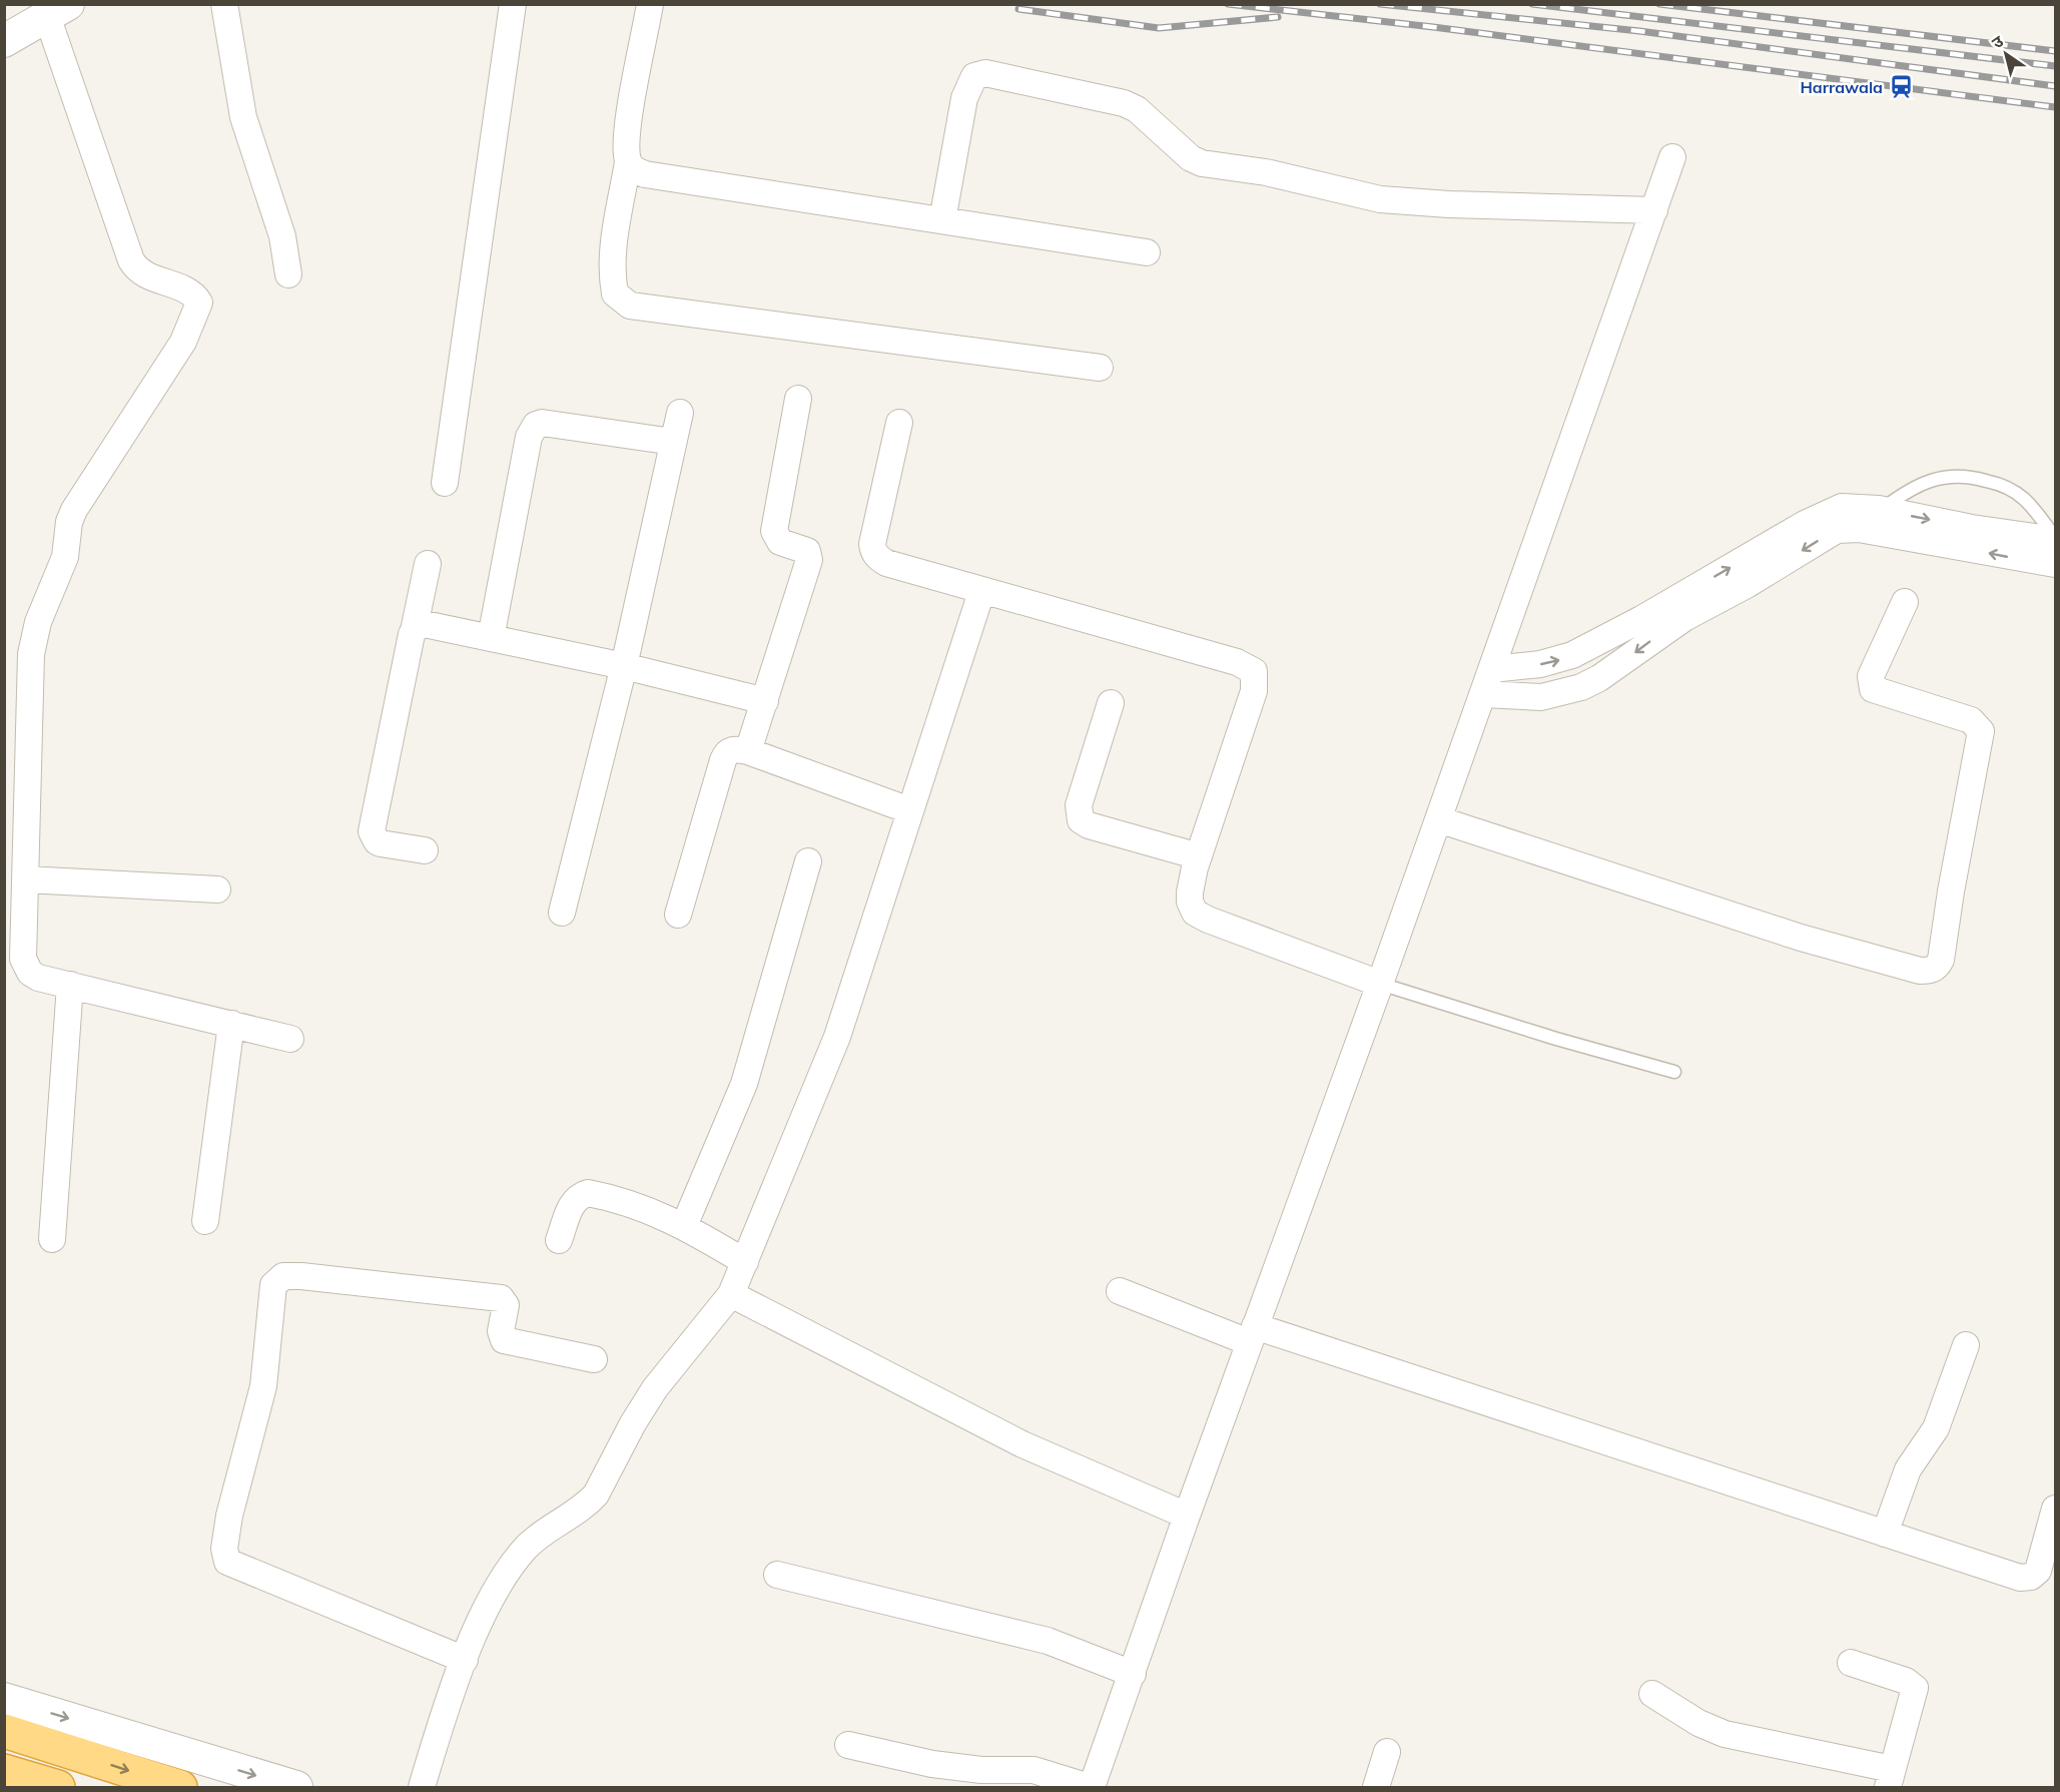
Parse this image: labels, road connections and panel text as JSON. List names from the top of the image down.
{
  "places": {
    "station": ["Harrawala"]
  },
  "north": "top left"
}
